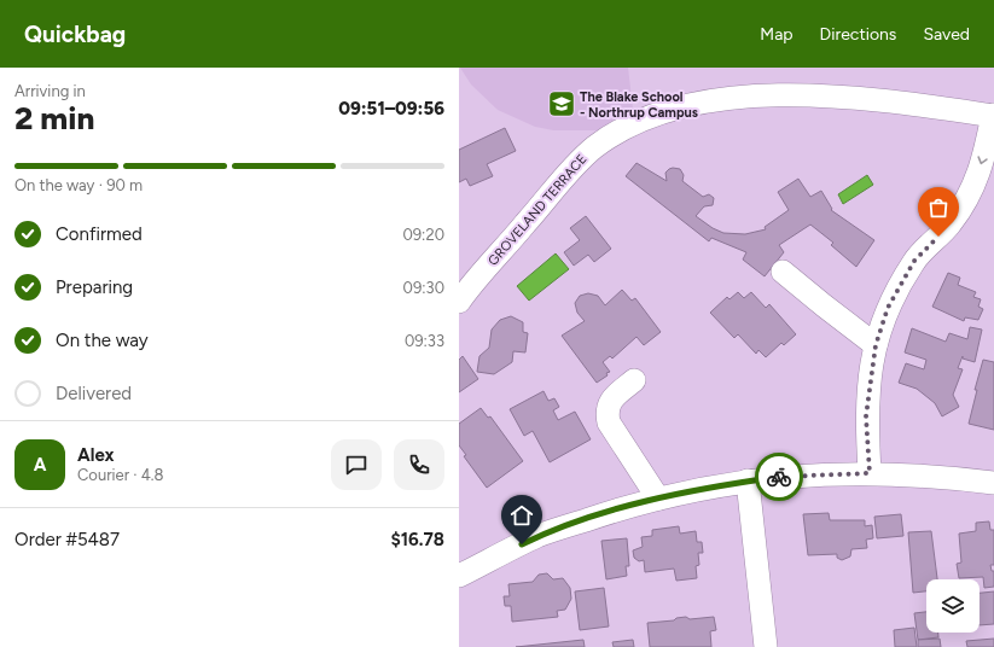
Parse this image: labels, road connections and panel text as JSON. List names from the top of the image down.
{
  "streets": {
    "street": ["GROVELAND TERRACE"]
  },
  "places": {
    "school or university": ["The Blake School - Northrup Campus"]
  },
  "page": {
    "header": "Quickbag",
    "nav": ["Map", "Directions", "Saved"],
    "heading": ["2 min", "Arriving in", "09:51–09:56"],
    "panel": [
      "Alex",
      "Courier · 4.8",
      "Order #5487",
      "$16.78"
    ],
    "bar": "On the way · 90 m",
    "list": [
      ["Confirmed", "09:20"],
      ["Preparing", "09:30"],
      ["On the way", "09:33"],
      "Delivered"
    ],
    "round": "A"
  }
}
